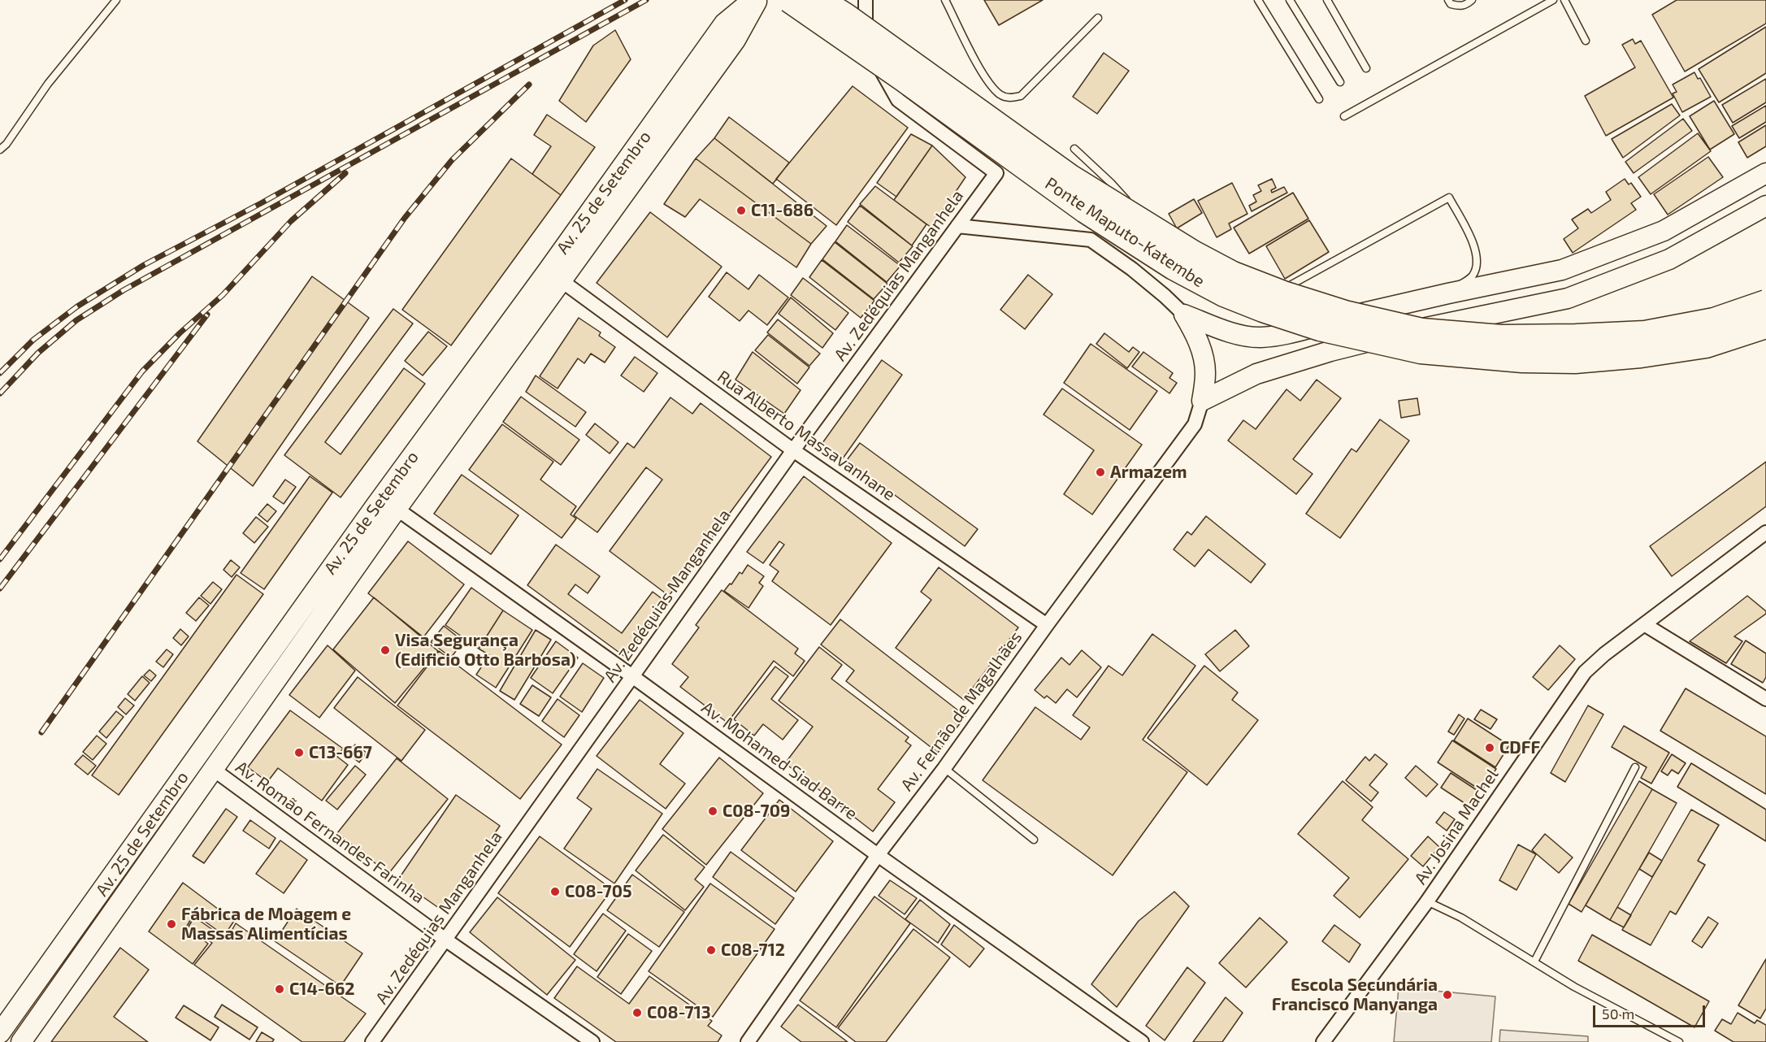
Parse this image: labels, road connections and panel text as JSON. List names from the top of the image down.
{
  "streets": {
    "highway": ["Ponte Maputo-Katembe"],
    "main road": ["Av. 25 de Setembro"],
    "street": [
      "Av. Zedéquias Manganhela",
      "Rua Alberto Massavanhane",
      "Av. Fernão de Magalhães",
      "Av. Mohamed Siad Barre",
      "Av. Josina Machel",
      "Av. Romão Fernandes Farinha"
    ]
  },
  "crossings": [
    ["Av. 25 de Setembro", "Rua Alberto Massavanhane"],
    ["Av. 25 de Setembro", "Av. Mohamed Siad Barre"],
    ["Av. 25 de Setembro", "Av. Romão Fernandes Farinha"],
    ["Av. Zedéquias Manganhela", "Rua Alberto Massavanhane"],
    ["Av. Zedéquias Manganhela", "Av. Mohamed Siad Barre"],
    ["Av. Zedéquias Manganhela", "Av. Romão Fernandes Farinha"],
    ["Rua Alberto Massavanhane", "Av. Fernão de Magalhães"],
    ["Av. Fernão de Magalhães", "Av. Mohamed Siad Barre"]
  ],
  "places": [
    "C11-686",
    "Armazem",
    "Visa Segurança (Edificio Otto Barbosa)",
    "CDFF",
    "C13-667",
    "C08-709",
    "C08-705",
    "Fábrica de Moagem e Massas Alimentícias",
    "C08-712",
    "C14-662",
    "Escola Secundária Francisco Manyanga",
    "C08-713"
  ],
  "scale_bar": "50 m"
}
